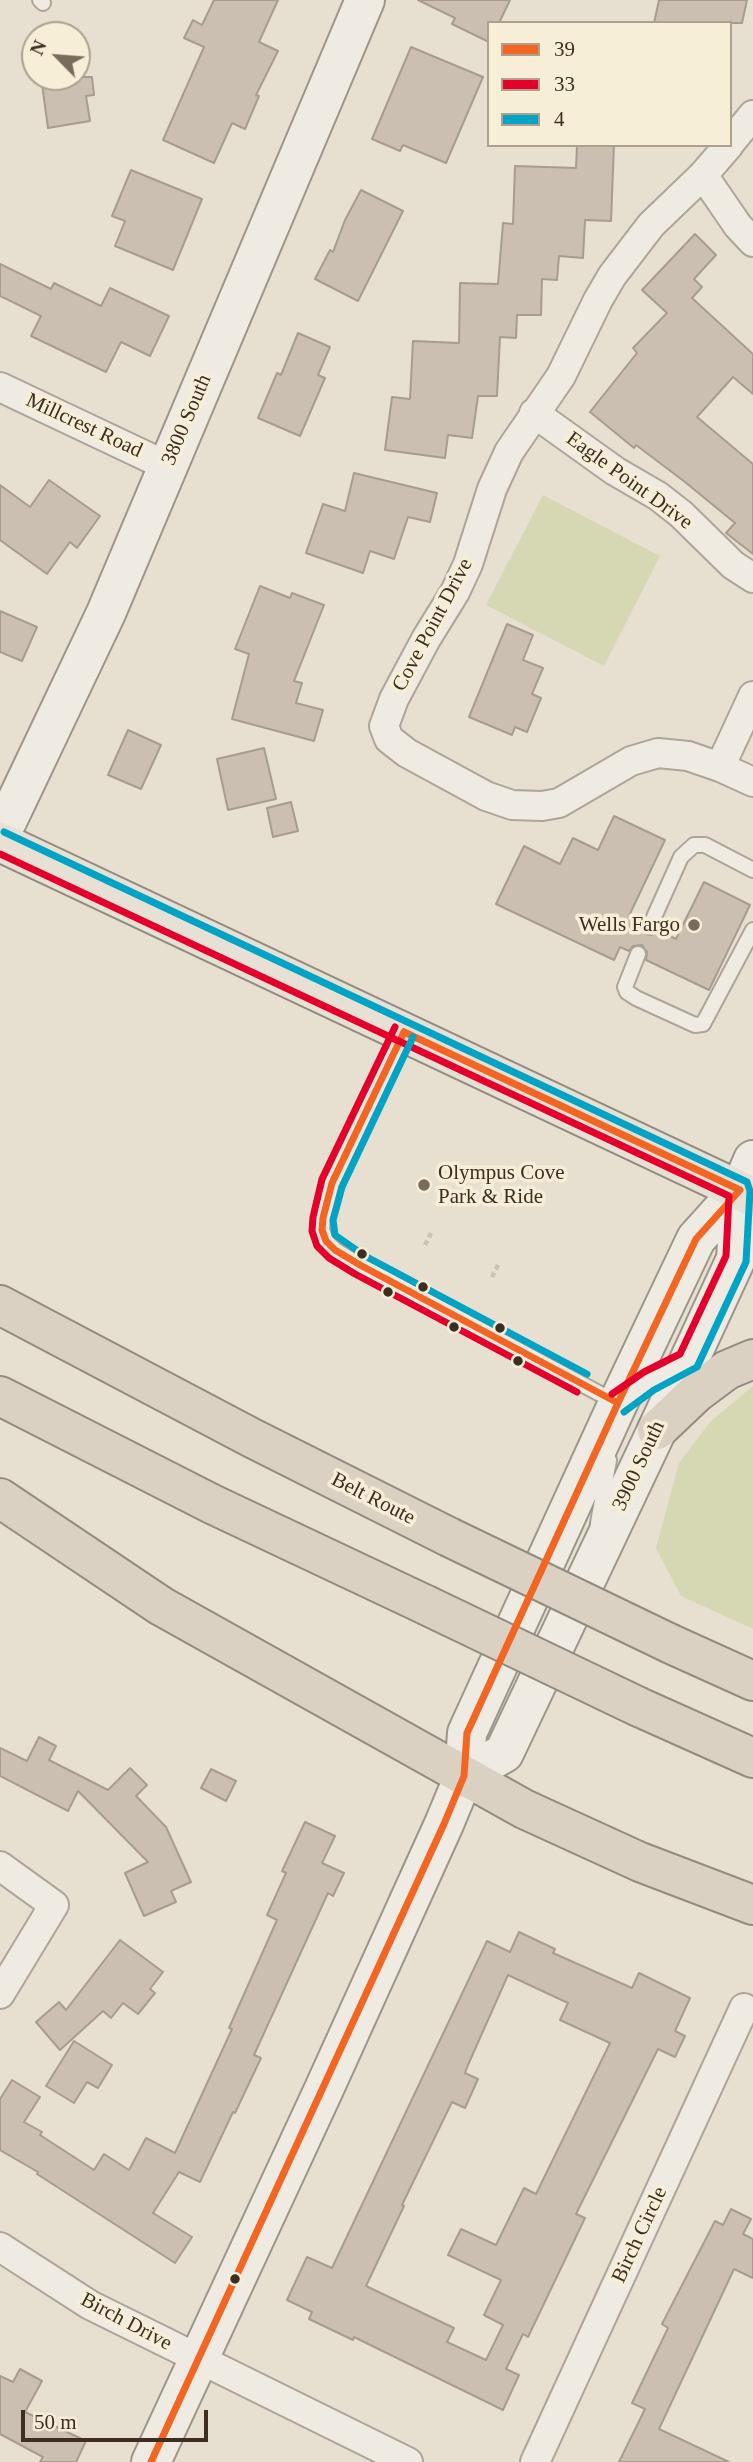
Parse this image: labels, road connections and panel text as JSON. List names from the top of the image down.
{
  "streets": {
    "highway": ["Belt Route"],
    "main road": ["3800 South", "3900 South"],
    "street": [
      "Millcrest Road",
      "Eagle Point Drive",
      "Cove Point Drive",
      "Birch Circle",
      "Birch Drive"
    ]
  },
  "crossings": [
    ["3800 South", "Millcrest Road"],
    ["Eagle Point Drive", "Cove Point Drive"]
  ],
  "places": ["Wells Fargo", "Olympus Cove Park & Ride"],
  "lines": ["transit line 4", "transit line 33", "transit line 39"],
  "legend": ["39", "33", "4"],
  "scale_bar": "50 m",
  "north": "top left"
}
